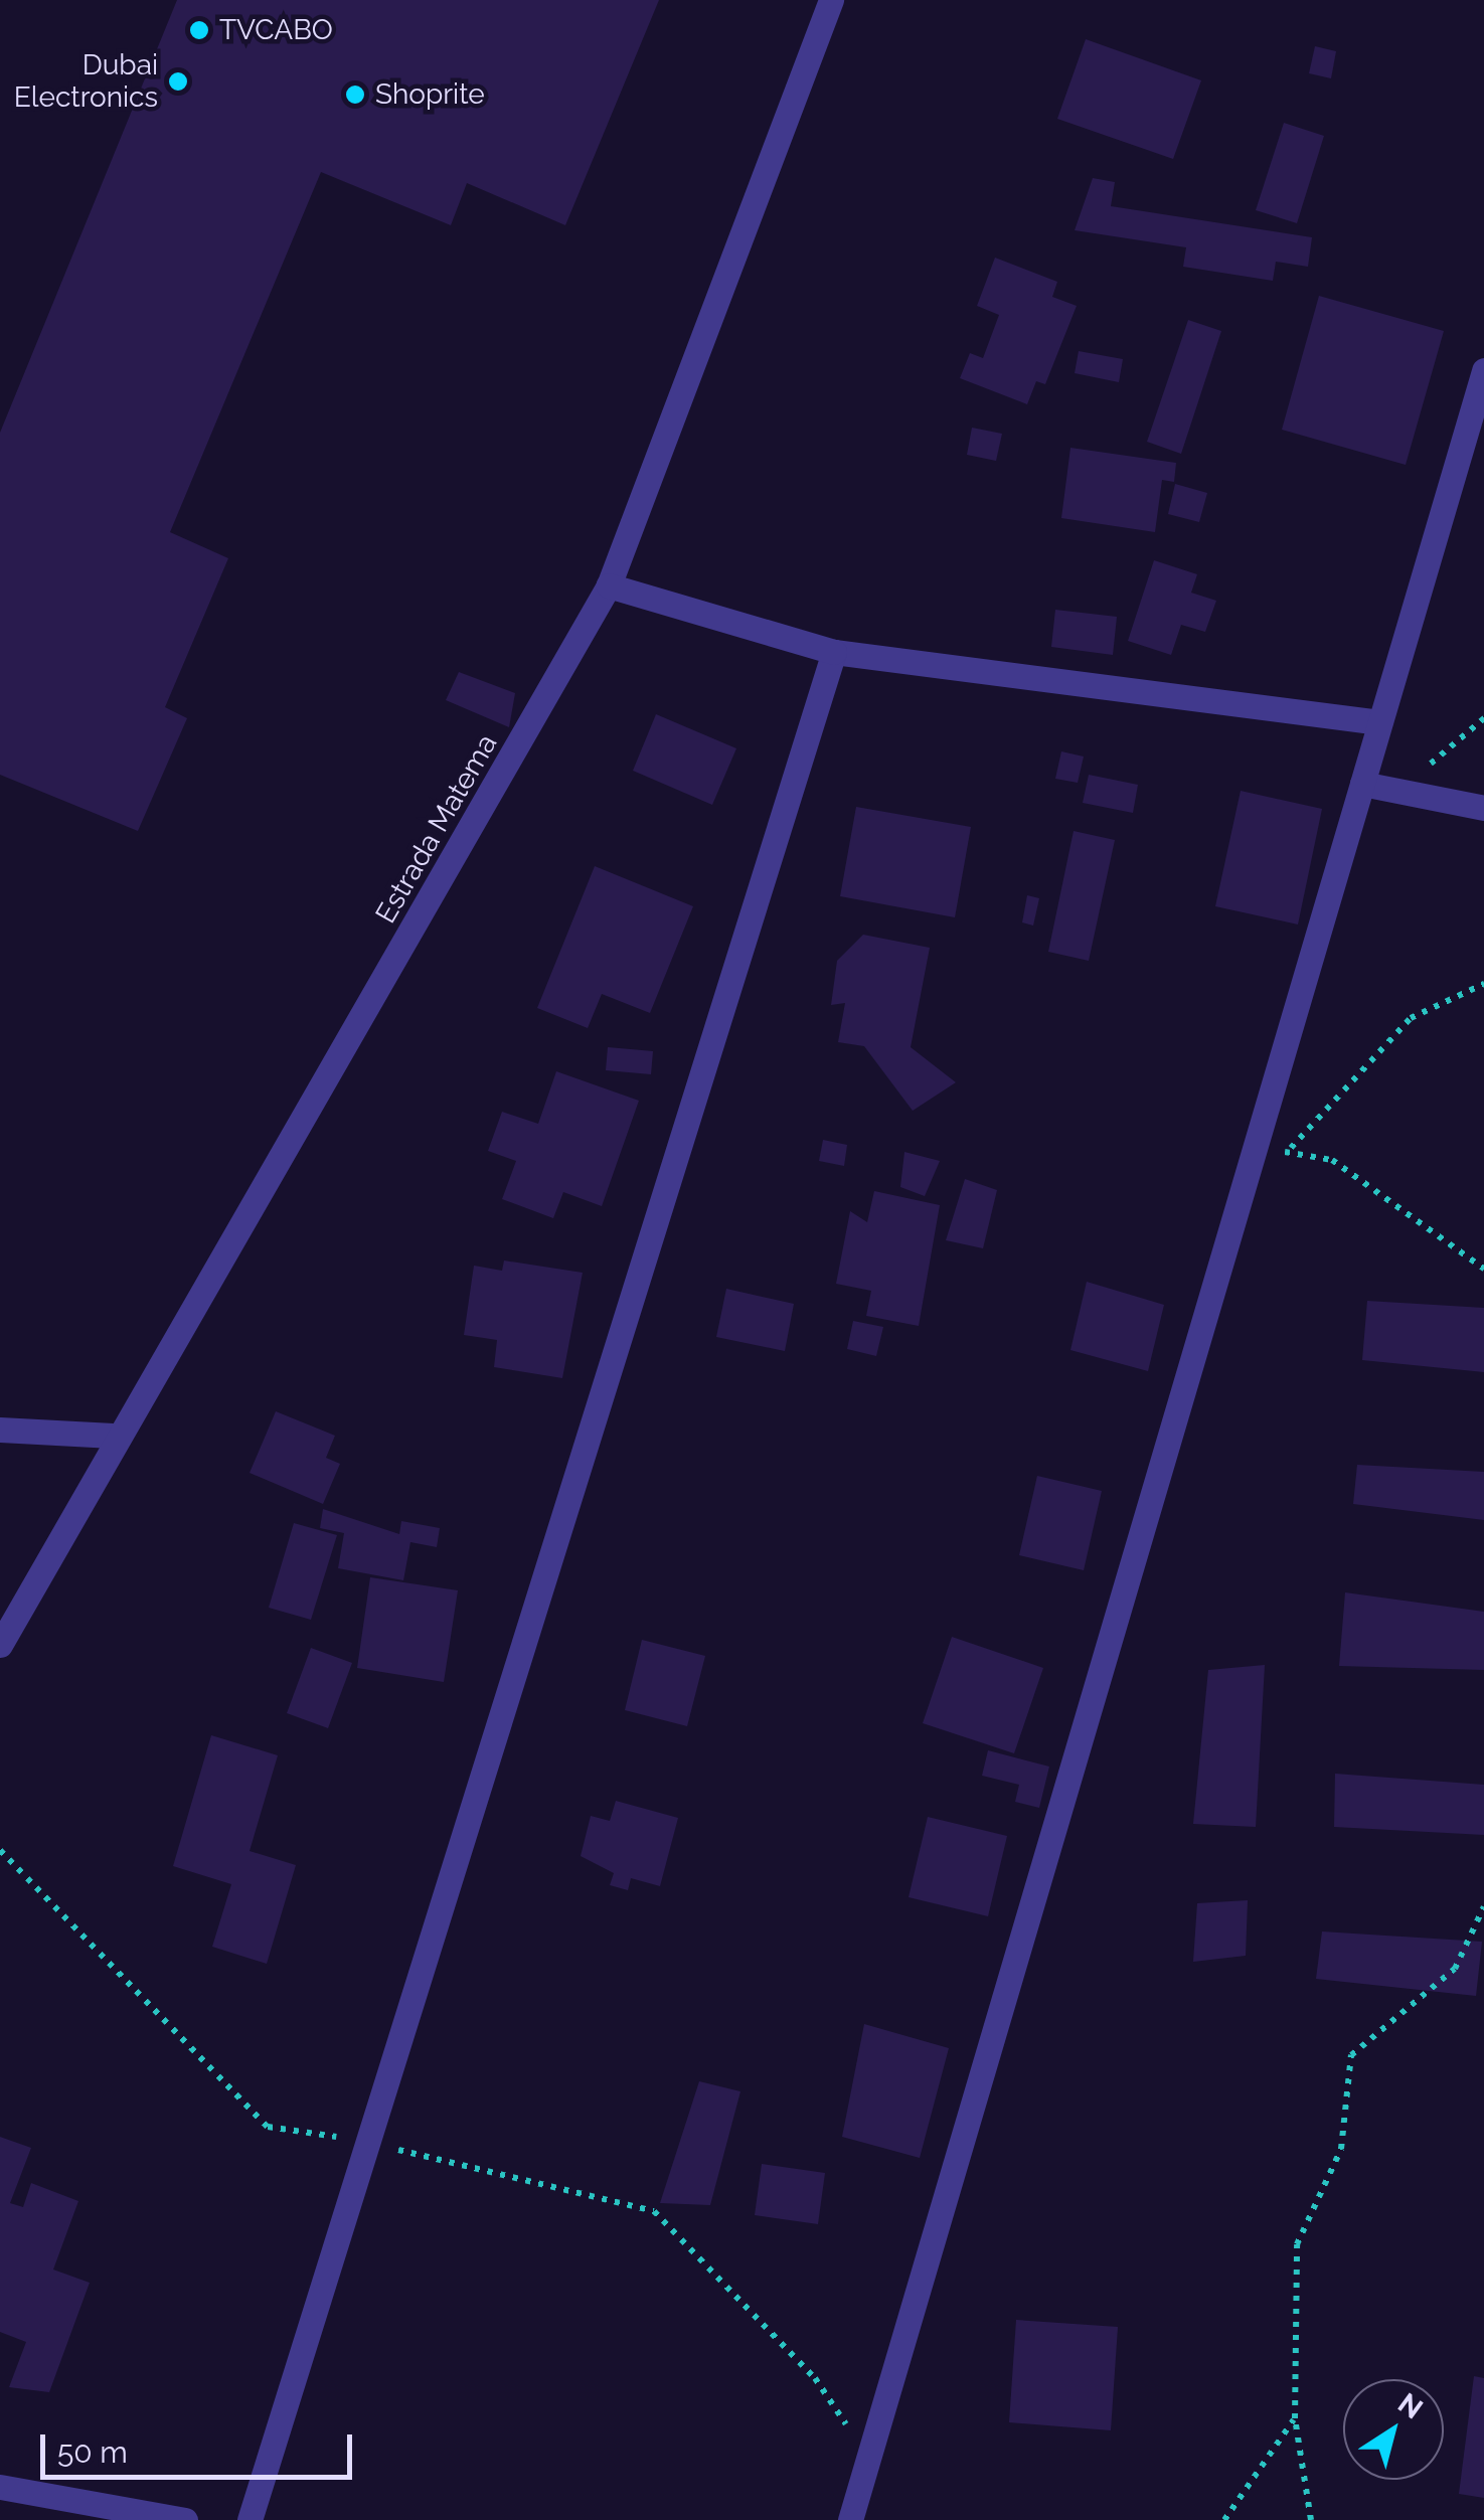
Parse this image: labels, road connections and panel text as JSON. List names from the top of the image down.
{
  "streets": {
    "street": ["Estrada Matema"]
  },
  "places": ["TVCABO", "Dubai Electronics", "Shoprite"],
  "scale_bar": "50 m",
  "north": "top right"
}
